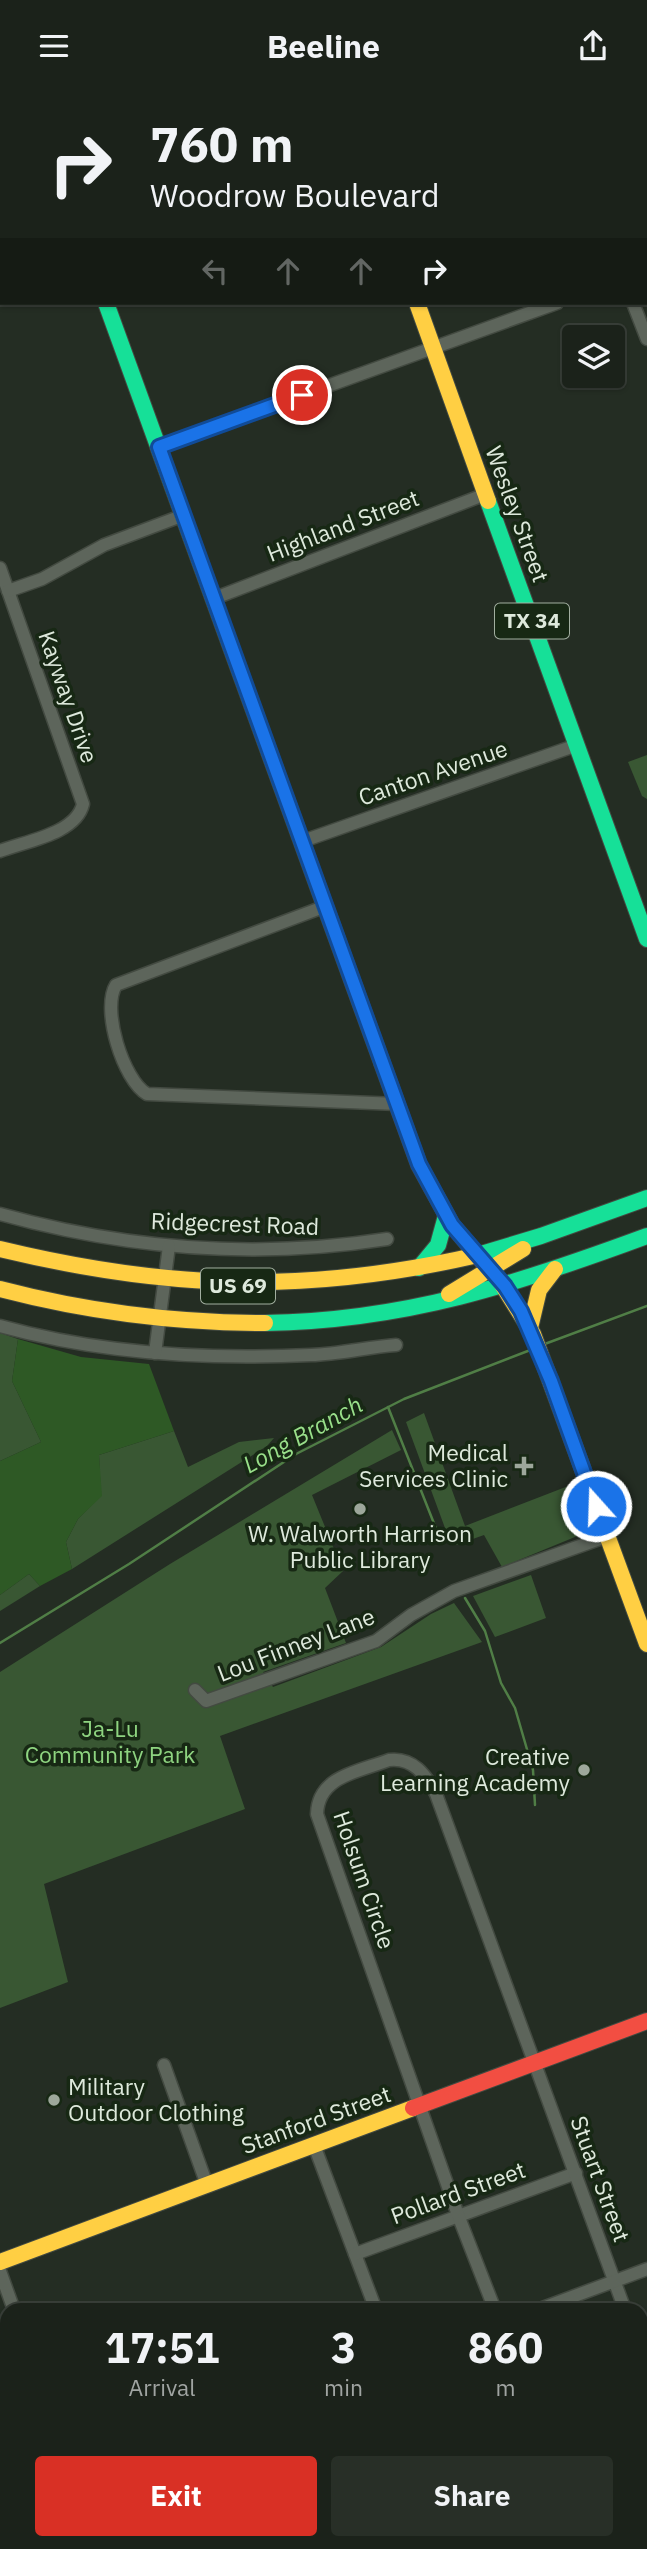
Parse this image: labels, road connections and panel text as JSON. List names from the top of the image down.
{
  "streets": {
    "main road": [
      "Wesley Street",
      "TX 34",
      "US 69",
      "Stanford Street"
    ],
    "street": [
      "Highland Street",
      "Kayway Drive",
      "Canton Avenue",
      "Ridgecrest Road",
      "Lou Finney Lane",
      "Holsum Circle",
      "Stuart Street",
      "Pollard Street"
    ]
  },
  "crossings": [
    ["Wesley Street", "Highland Street"],
    ["Wesley Street", "Canton Avenue"],
    ["Holsum Circle", "Stanford Street"],
    ["Holsum Circle", "Stuart Street"],
    ["Holsum Circle", "Pollard Street"],
    ["Stanford Street", "Stuart Street"],
    ["Stuart Street", "Pollard Street"]
  ],
  "water": ["Long Branch"],
  "parks": ["Ja-Lu Community Park"],
  "places": {
    "health": ["Medical Services Clinic"],
    "other": ["W. Walworth Harrison Public Library", "Creative Learning Academy", "Military Outdoor Clothing"]
  },
  "page": {
    "header": "Beeline",
    "turn": ["760 m", "Woodrow Boulevard"],
    "eta": [
      "17:51",
      "Arrival",
      "3",
      "min",
      "860",
      "m"
    ],
    "buttons": ["Exit", "Share"]
  }
}
